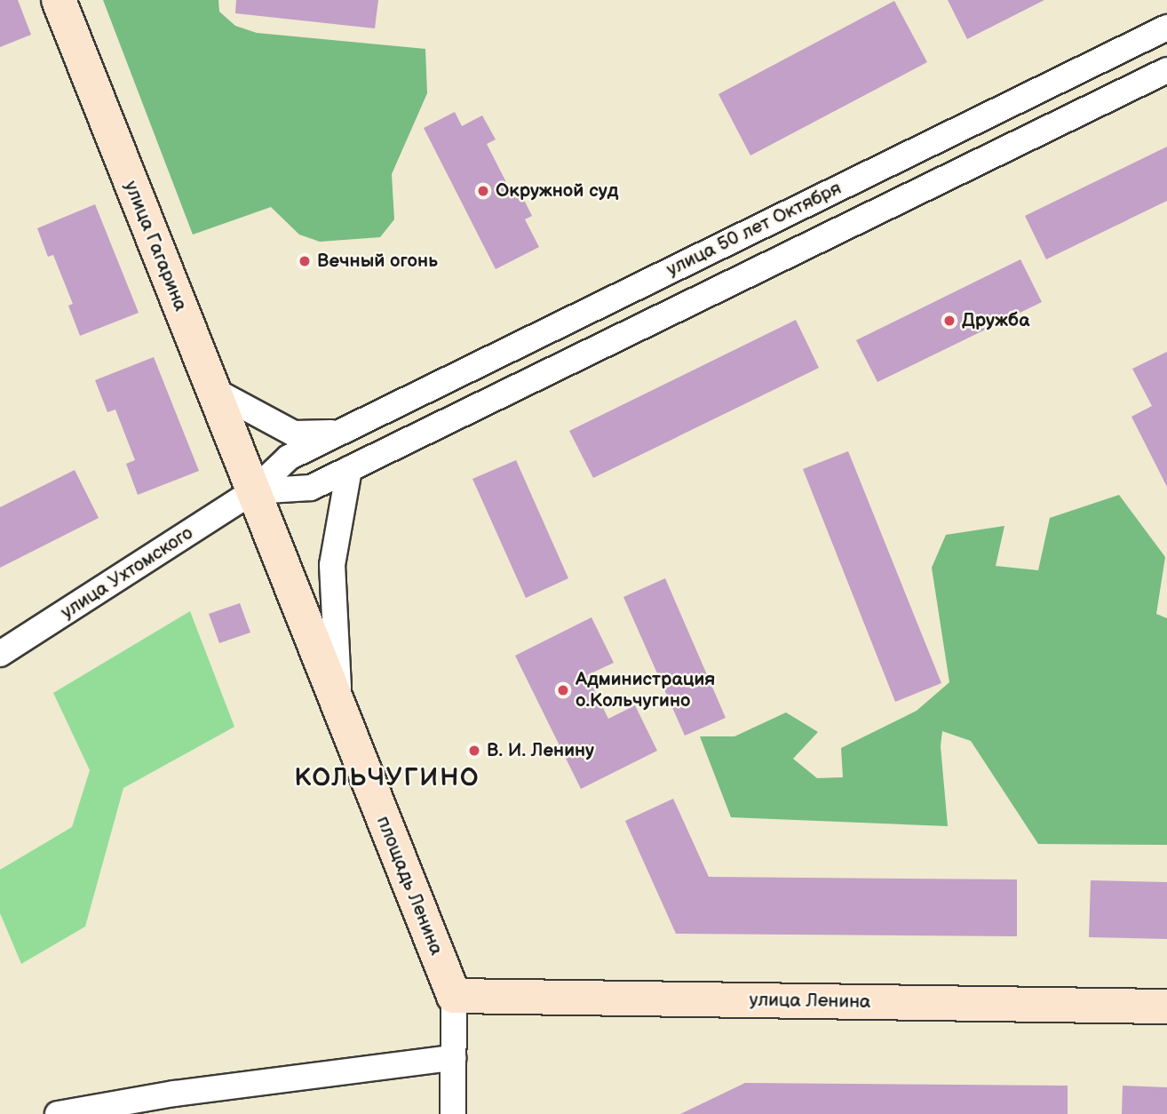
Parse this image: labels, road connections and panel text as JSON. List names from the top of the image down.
{
  "streets": {
    "main road": ["улица Гагарина", "площадь Ленина", "улица Ленина"],
    "street": ["улица 50 лет Октября", "улица Ухтомского"]
  },
  "crossings": [
    ["улица 50 лет Октября", "улица Гагарина"],
    ["улица 50 лет Октября", "улица Ухтомского"],
    ["улица 50 лет Октября", "площадь Ленина"],
    ["улица Гагарина", "улица Ухтомского"],
    ["улица Гагарина", "площадь Ленина"],
    ["улица Ухтомского", "площадь Ленина"],
    ["площадь Ленина", "улица Ленина"]
  ],
  "districts": ["КОЛЬЧУГИНО"],
  "places": [
    "Окружной суд",
    "Вечный огонь",
    "Дружба",
    "Администрация о.Кольчугино",
    "В. И. Ленину"
  ]
}
